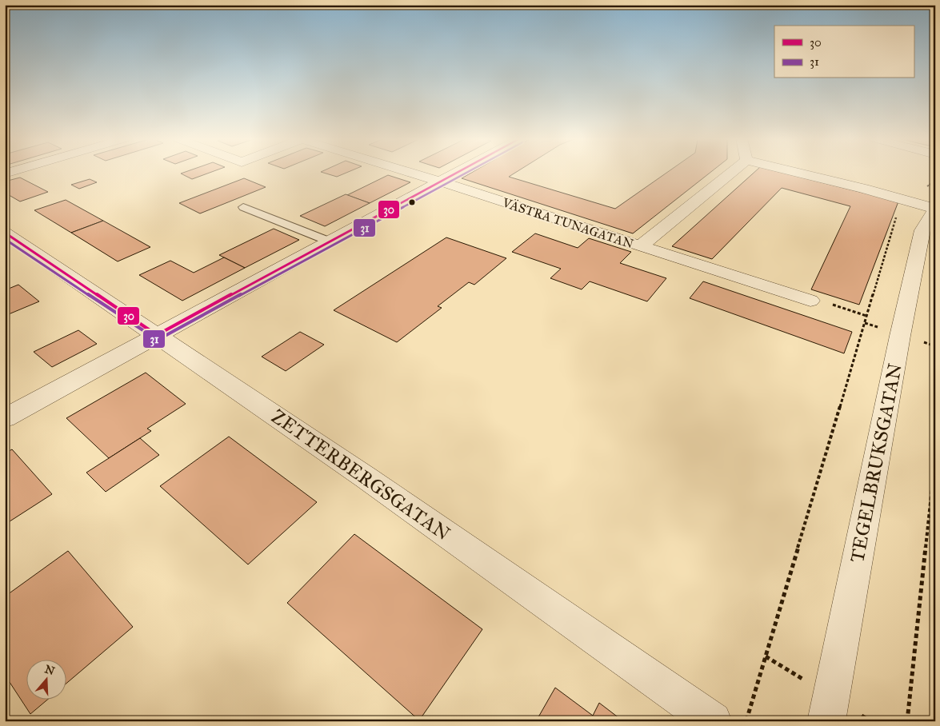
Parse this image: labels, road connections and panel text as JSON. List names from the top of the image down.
{
  "streets": {
    "street": ["VÄSTRA TUNAGATAN", "TEGELBRUKSGATAN", "ZETTERBERGSGATAN"]
  },
  "lines": ["transit line 30", "transit line 31"],
  "legend": ["30", "31"],
  "north": "top"
}
